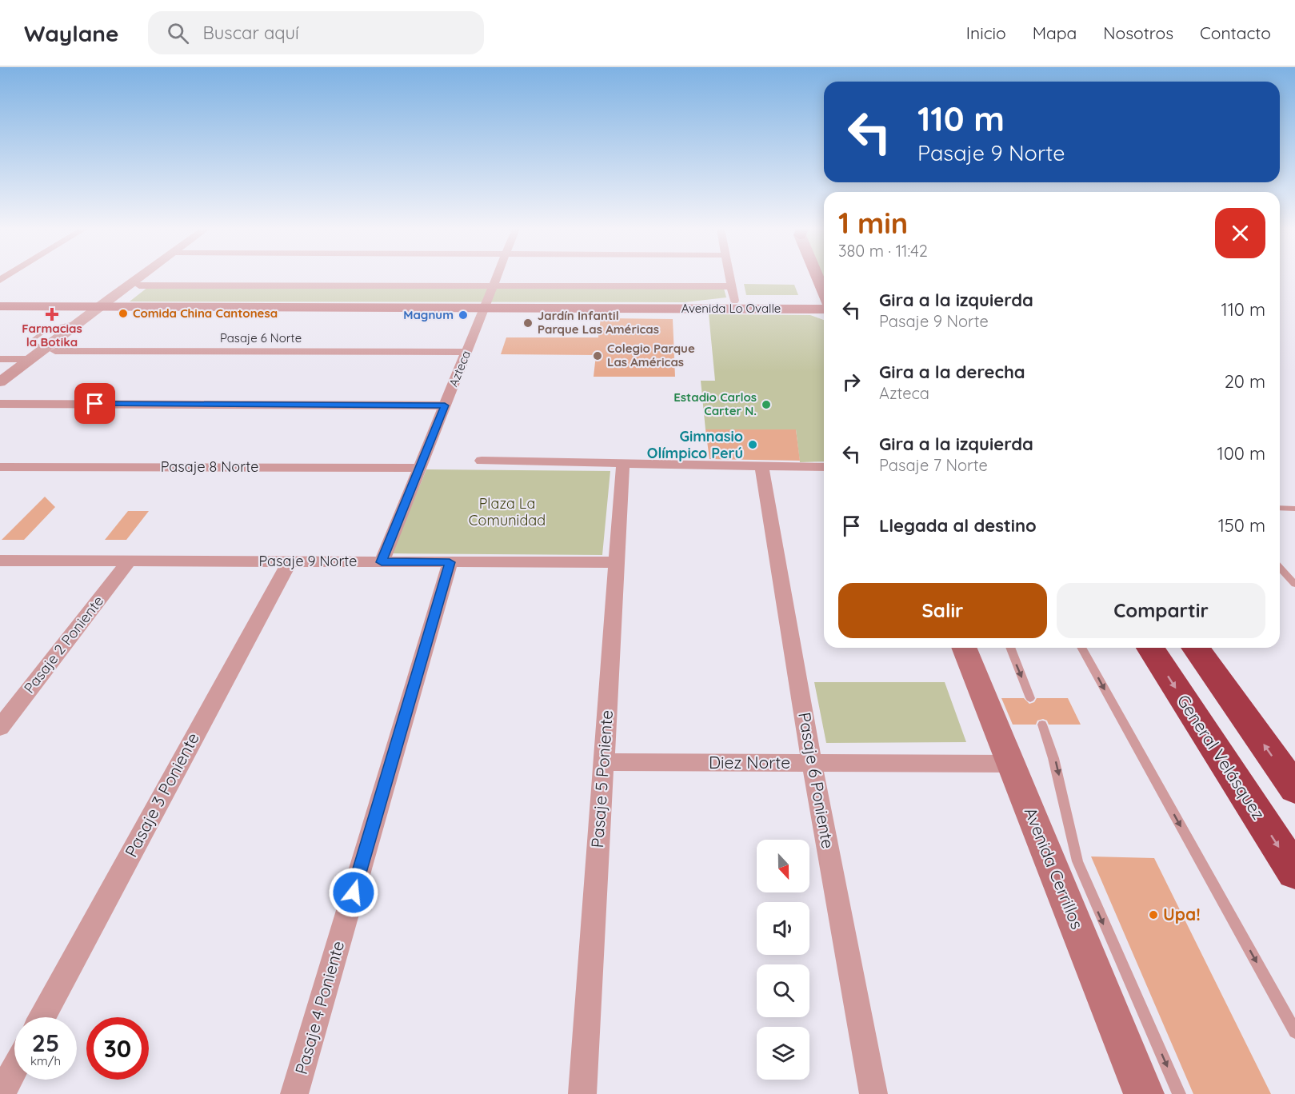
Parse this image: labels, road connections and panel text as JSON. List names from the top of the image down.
{
  "streets": {
    "highway": ["General Velásquez"],
    "main road": ["Avenida Lo Ovalle", "Avenida Cerrillos"],
    "street": [
      "Pasaje 6 Norte",
      "Azteca",
      "Pasaje 8 Norte",
      "Pasaje 9 Norte",
      "Pasaje 2 Poniente",
      "Diez Norte",
      "Pasaje 5 Poniente",
      "Pasaje 6 Poniente",
      "Pasaje 3 Poniente",
      "Pasaje 4 Poniente"
    ]
  },
  "crossings": [
    ["Avenida Lo Ovalle", "Azteca"],
    ["Pasaje 6 Norte", "Azteca"],
    ["Azteca", "Pasaje 8 Norte"],
    ["Azteca", "Pasaje 9 Norte"],
    ["Pasaje 9 Norte", "Pasaje 2 Poniente"],
    ["Pasaje 9 Norte", "Pasaje 5 Poniente"],
    ["Pasaje 9 Norte", "Pasaje 3 Poniente"],
    ["Pasaje 9 Norte", "Pasaje 4 Poniente"],
    ["Diez Norte", "Pasaje 5 Poniente"],
    ["Diez Norte", "Pasaje 6 Poniente"],
    ["Diez Norte", "Avenida Cerrillos"]
  ],
  "parks": ["Plaza La Comunidad"],
  "places": {
    "other": [
      "Comida China Cantonesa",
      "Magnum",
      "Jardín Infantil Parque Las Américas",
      "Colegio Parque Las Américas",
      "Estadio Carlos Carter N.",
      "Gimnasio Olímpico Perú",
      "Upa!"
    ],
    "health": ["Farmacias la Botika"]
  },
  "north": "bottom",
  "page": {
    "header": "Waylane",
    "search": "Buscar aquí",
    "nav": [
      "Inicio",
      "Mapa",
      "Nosotros",
      "Contacto"
    ],
    "turn": ["110 m", "Pasaje 9 Norte"],
    "heading": ["1 min", "380 m · 11:42"],
    "list": [
      {
        "name": "Gira a la izquierda",
        "note": "Pasaje 9 Norte",
        "value": "110 m"
      },
      {
        "name": "Gira a la derecha",
        "note": "Azteca",
        "value": "20 m"
      },
      {
        "name": "Gira a la izquierda",
        "note": "Pasaje 7 Norte",
        "value": "100 m"
      },
      {
        "name": "Llegada al destino",
        "value": "150 m"
      }
    ],
    "buttons": ["Salir", "Compartir"],
    "speed": "25 km/h",
    "limit": "30"
  }
}
